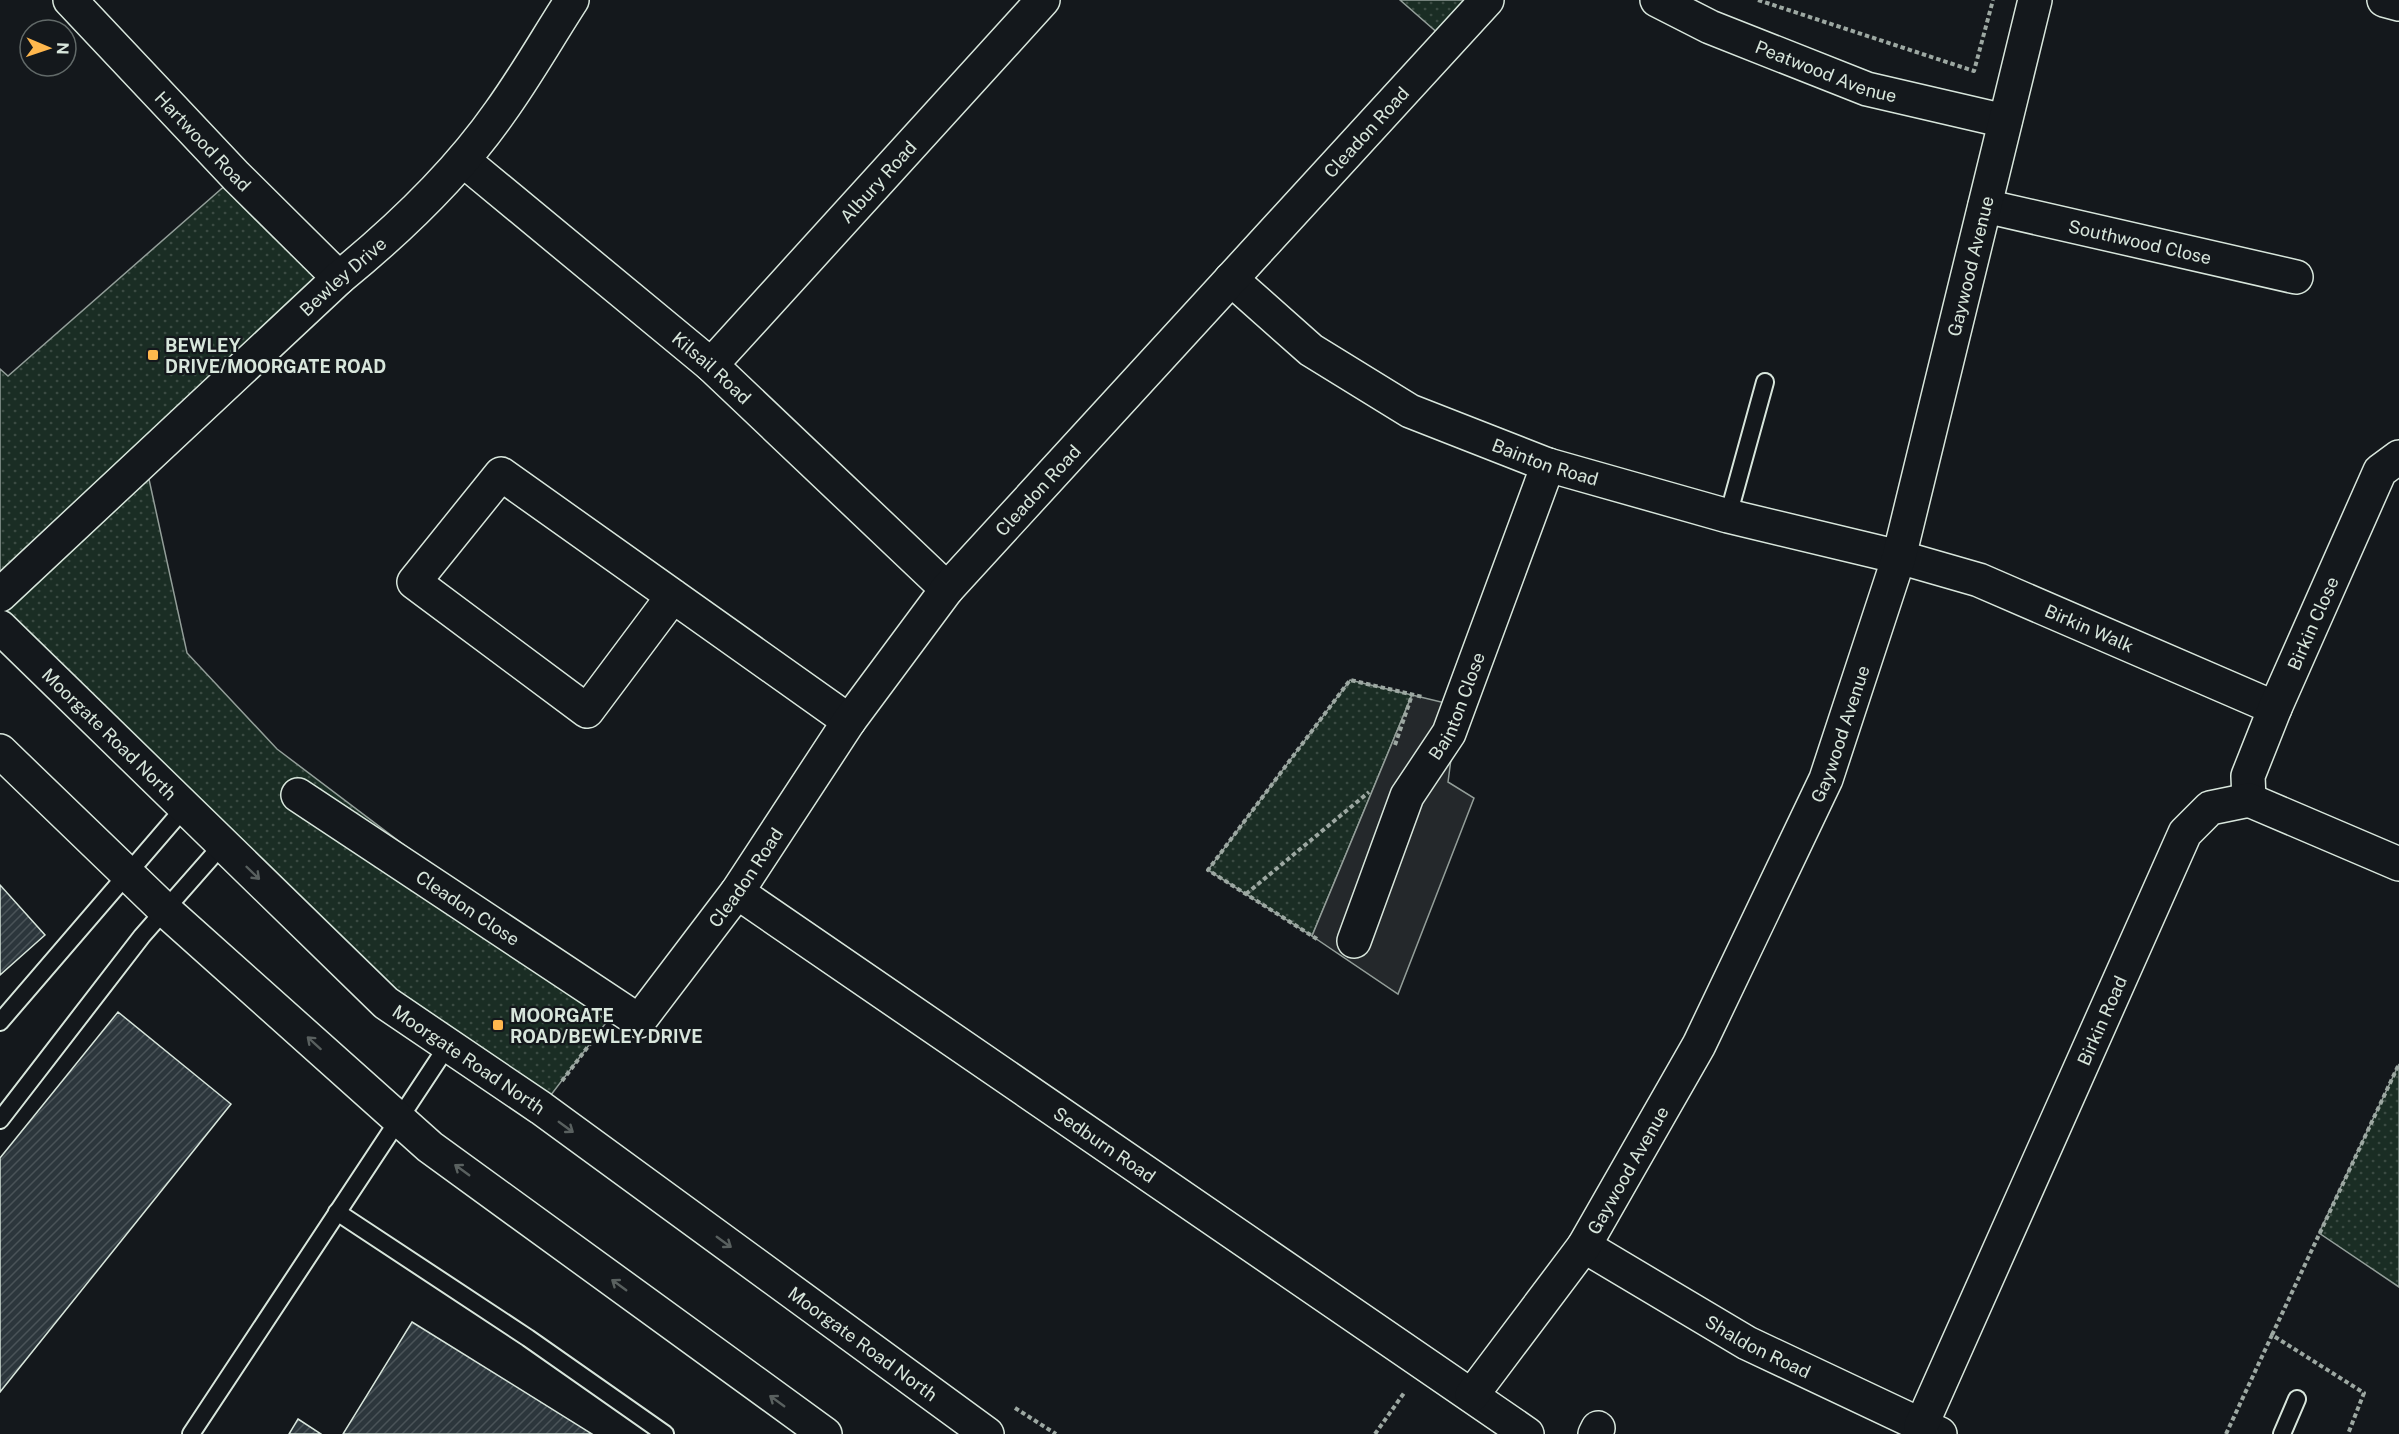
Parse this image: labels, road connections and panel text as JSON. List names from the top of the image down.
{
  "streets": {
    "street": [
      "Peatwood Avenue",
      "Cleadon Road",
      "Hartwood Road",
      "Albury Road",
      "Southwood Close",
      "Gaywood Avenue",
      "Bewley Drive",
      "Kilsail Road",
      "Bainton Road",
      "Birkin Close",
      "Birkin Walk",
      "Bainton Close",
      "Moorgate Road North",
      "Cleadon Close",
      "Birkin Road",
      "Sedburn Road",
      "Shaldon Road"
    ]
  },
  "crossings": [
    ["Peatwood Avenue", "Gaywood Avenue"],
    ["Cleadon Road", "Kilsail Road"],
    ["Cleadon Road", "Bainton Road"],
    ["Cleadon Road", "Cleadon Close"],
    ["Cleadon Road", "Sedburn Road"],
    ["Hartwood Road", "Bewley Drive"],
    ["Albury Road", "Kilsail Road"],
    ["Southwood Close", "Gaywood Avenue"],
    ["Gaywood Avenue", "Bainton Road"],
    ["Gaywood Avenue", "Birkin Walk"],
    ["Gaywood Avenue", "Sedburn Road"],
    ["Gaywood Avenue", "Shaldon Road"],
    ["Bewley Drive", "Kilsail Road"],
    ["Bainton Road", "Birkin Walk"],
    ["Bainton Road", "Bainton Close"],
    ["Birkin Close", "Birkin Walk"],
    ["Birkin Close", "Birkin Road"],
    ["Birkin Road", "Shaldon Road"]
  ],
  "places": {
    "transit": ["BEWLEY DRIVE/MOORGATE ROAD", "MOORGATE ROAD/BEWLEY DRIVE"]
  },
  "north": "right"
}
